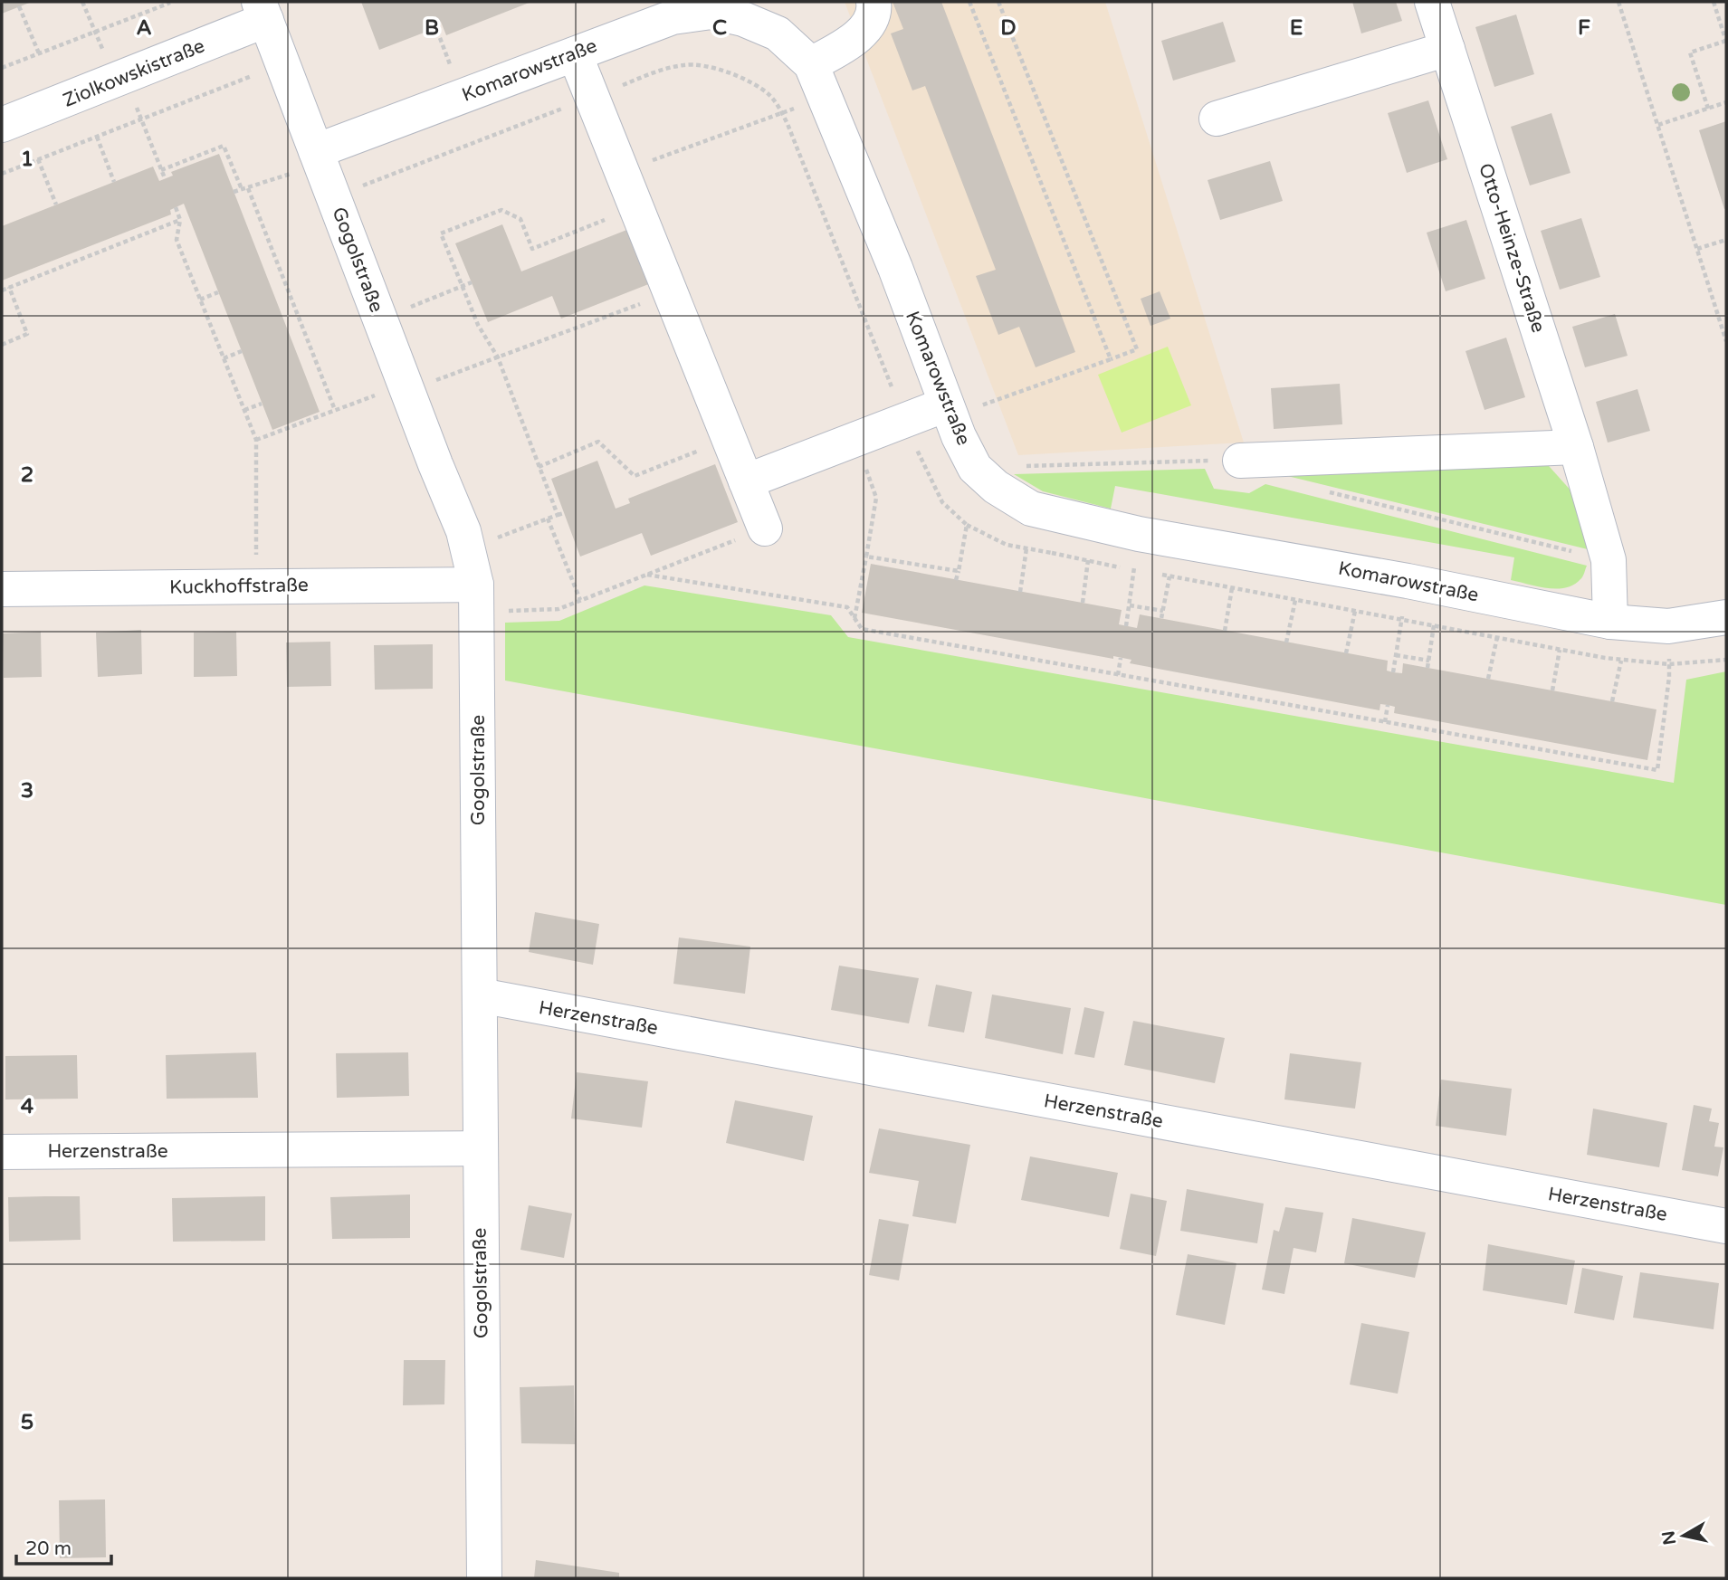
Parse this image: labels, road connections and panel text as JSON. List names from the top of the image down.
{
  "streets": {
    "street": [
      "Komarowstraße",
      "Ziolkowskistraße",
      "Otto-Heinze-Straße",
      "Gogolstraße",
      "Kuckhoffstraße",
      "Herzenstraße"
    ]
  },
  "crossings": [
    ["Komarowstraße", "Otto-Heinze-Straße"],
    ["Komarowstraße", "Gogolstraße"],
    ["Ziolkowskistraße", "Gogolstraße"],
    ["Gogolstraße", "Kuckhoffstraße"],
    ["Gogolstraße", "Herzenstraße"]
  ],
  "scale_bar": "20 m",
  "north": "left",
  "grid": {
    "columns": [
      "A",
      "B",
      "C",
      "D",
      "E",
      "F"
    ],
    "rows": [
      "1",
      "2",
      "3",
      "4",
      "5"
    ]
  }
}
